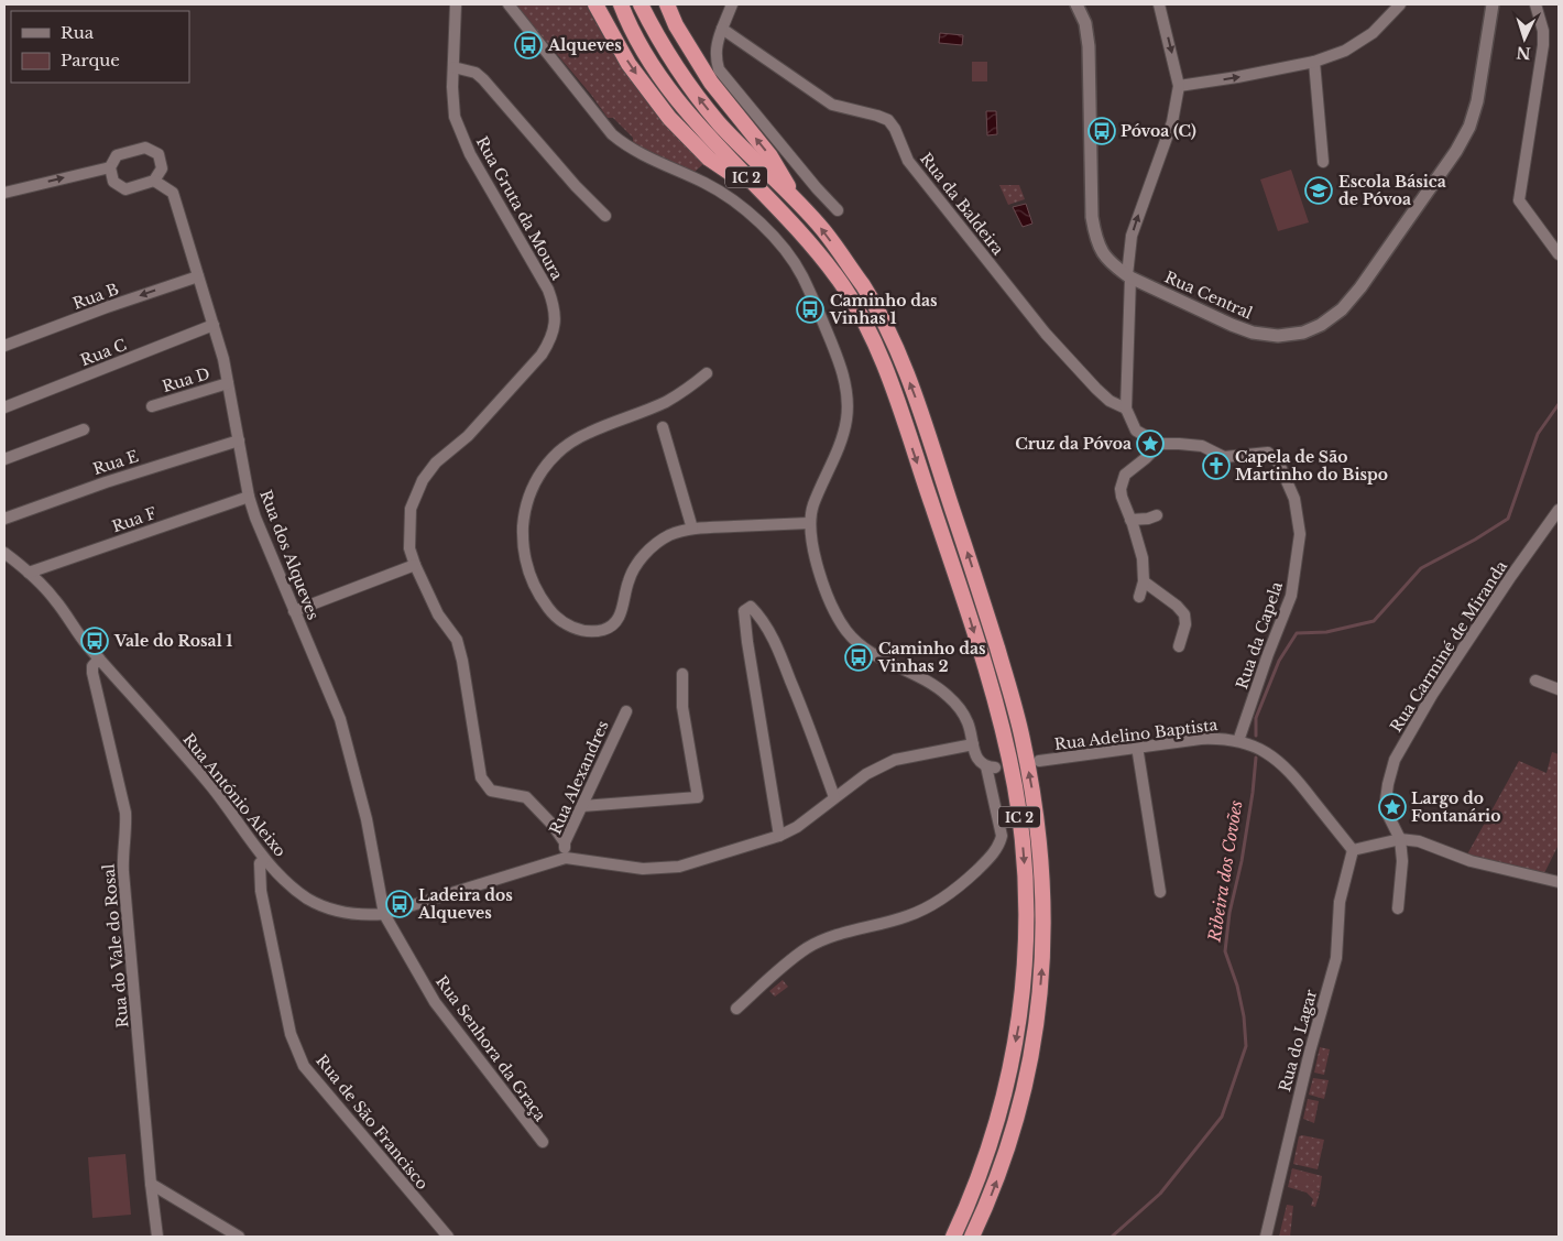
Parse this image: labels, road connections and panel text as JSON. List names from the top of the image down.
{
  "streets": {
    "highway": ["IC 2"],
    "street": [
      "Rua da Baldeira",
      "Rua Gruta da Moura",
      "Rua Central",
      "Rua B",
      "Rua C",
      "Rua D",
      "Rua E",
      "Rua F",
      "Rua dos Alqueves",
      "Rua da Capela",
      "Rua Carminé de Miranda",
      "Rua Adelino Baptista",
      "Rua Alexandres",
      "Rua António Aleixo",
      "Rua do Vale do Rosal",
      "Rua do Lagar",
      "Rua Senhora da Graça",
      "Rua de São Francisco"
    ]
  },
  "crossings": [
    ["Rua Gruta da Moura", "Rua Alexandres"],
    ["Rua B", "Rua dos Alqueves"],
    ["Rua C", "Rua dos Alqueves"],
    ["Rua D", "Rua dos Alqueves"],
    ["Rua E", "Rua dos Alqueves"],
    ["Rua F", "Rua dos Alqueves"],
    ["Rua F", "Rua António Aleixo"],
    ["Rua dos Alqueves", "Rua António Aleixo"],
    ["Rua dos Alqueves", "Rua Senhora da Graça"],
    ["Rua da Capela", "Rua Adelino Baptista"],
    ["Rua Adelino Baptista", "Rua do Lagar"],
    ["Rua António Aleixo", "Rua do Vale do Rosal"],
    ["Rua António Aleixo", "Rua Senhora da Graça"],
    ["Rua António Aleixo", "Rua de São Francisco"]
  ],
  "one_way": ["Rua B"],
  "water": ["Ribeira dos Covões"],
  "places": {
    "bus stop": [
      "Alqueves",
      "Póvoa (C)",
      "Caminho das Vinhas 1",
      "Vale do Rosal 1",
      "Caminho das Vinhas 2",
      "Ladeira dos Alqueves"
    ],
    "school or university": ["Escola Básica de Póvoa"],
    "place": ["Cruz da Póvoa", "Largo do Fontanário"],
    "church": ["Capela de São Martinho do Bispo"]
  },
  "legend": ["Rua", "Parque"],
  "north": "bottom"
}
